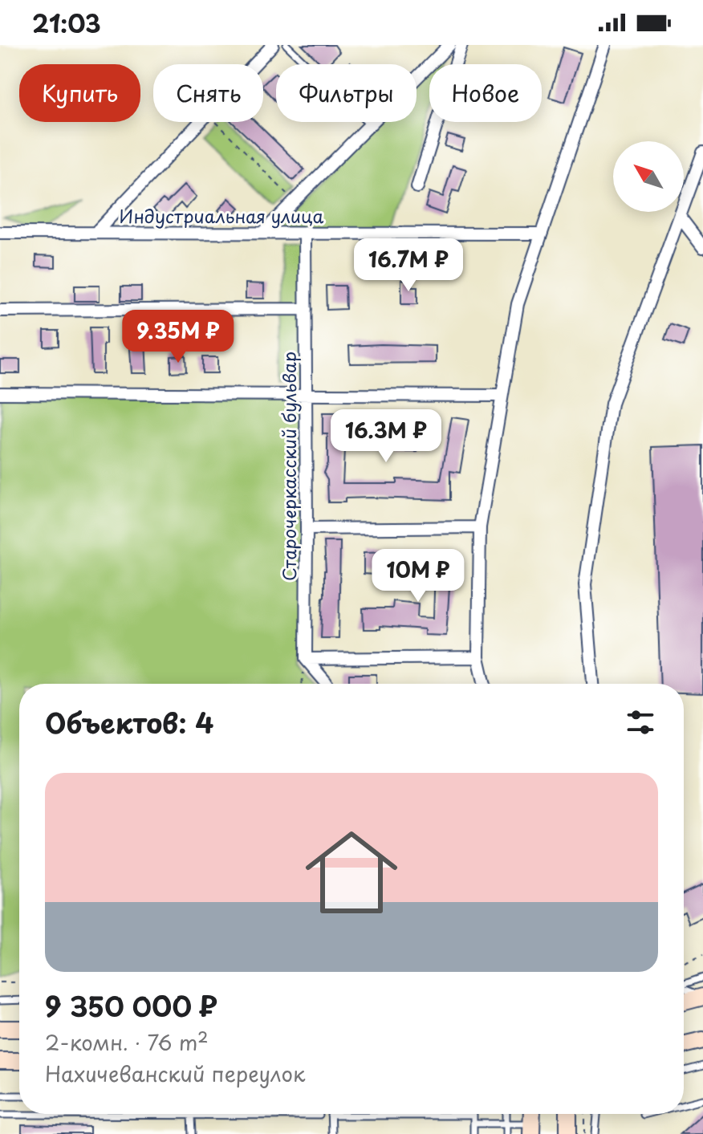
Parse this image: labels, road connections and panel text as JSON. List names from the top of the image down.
{
  "streets": {
    "street": ["Индустриальная улица", "Старочеркасский бульвар"]
  },
  "crossings": [
    ["Индустриальная улица", "Старочеркасский бульвар"]
  ],
  "north": "top left",
  "page": {
    "status": "21:03",
    "chip": [
      "Купить",
      "Снять",
      "Фильтры",
      "Новое"
    ],
    "price": [
      "16.7M ₽",
      "9.35M ₽",
      "16.3M ₽",
      "10M ₽"
    ],
    "heading": "Объектов: 4",
    "list": [
      {
        "name": "9 350 000 ₽",
        "note": "2-комн. · 76 m² · Нахичеванский переулок"
      }
    ]
  }
}
